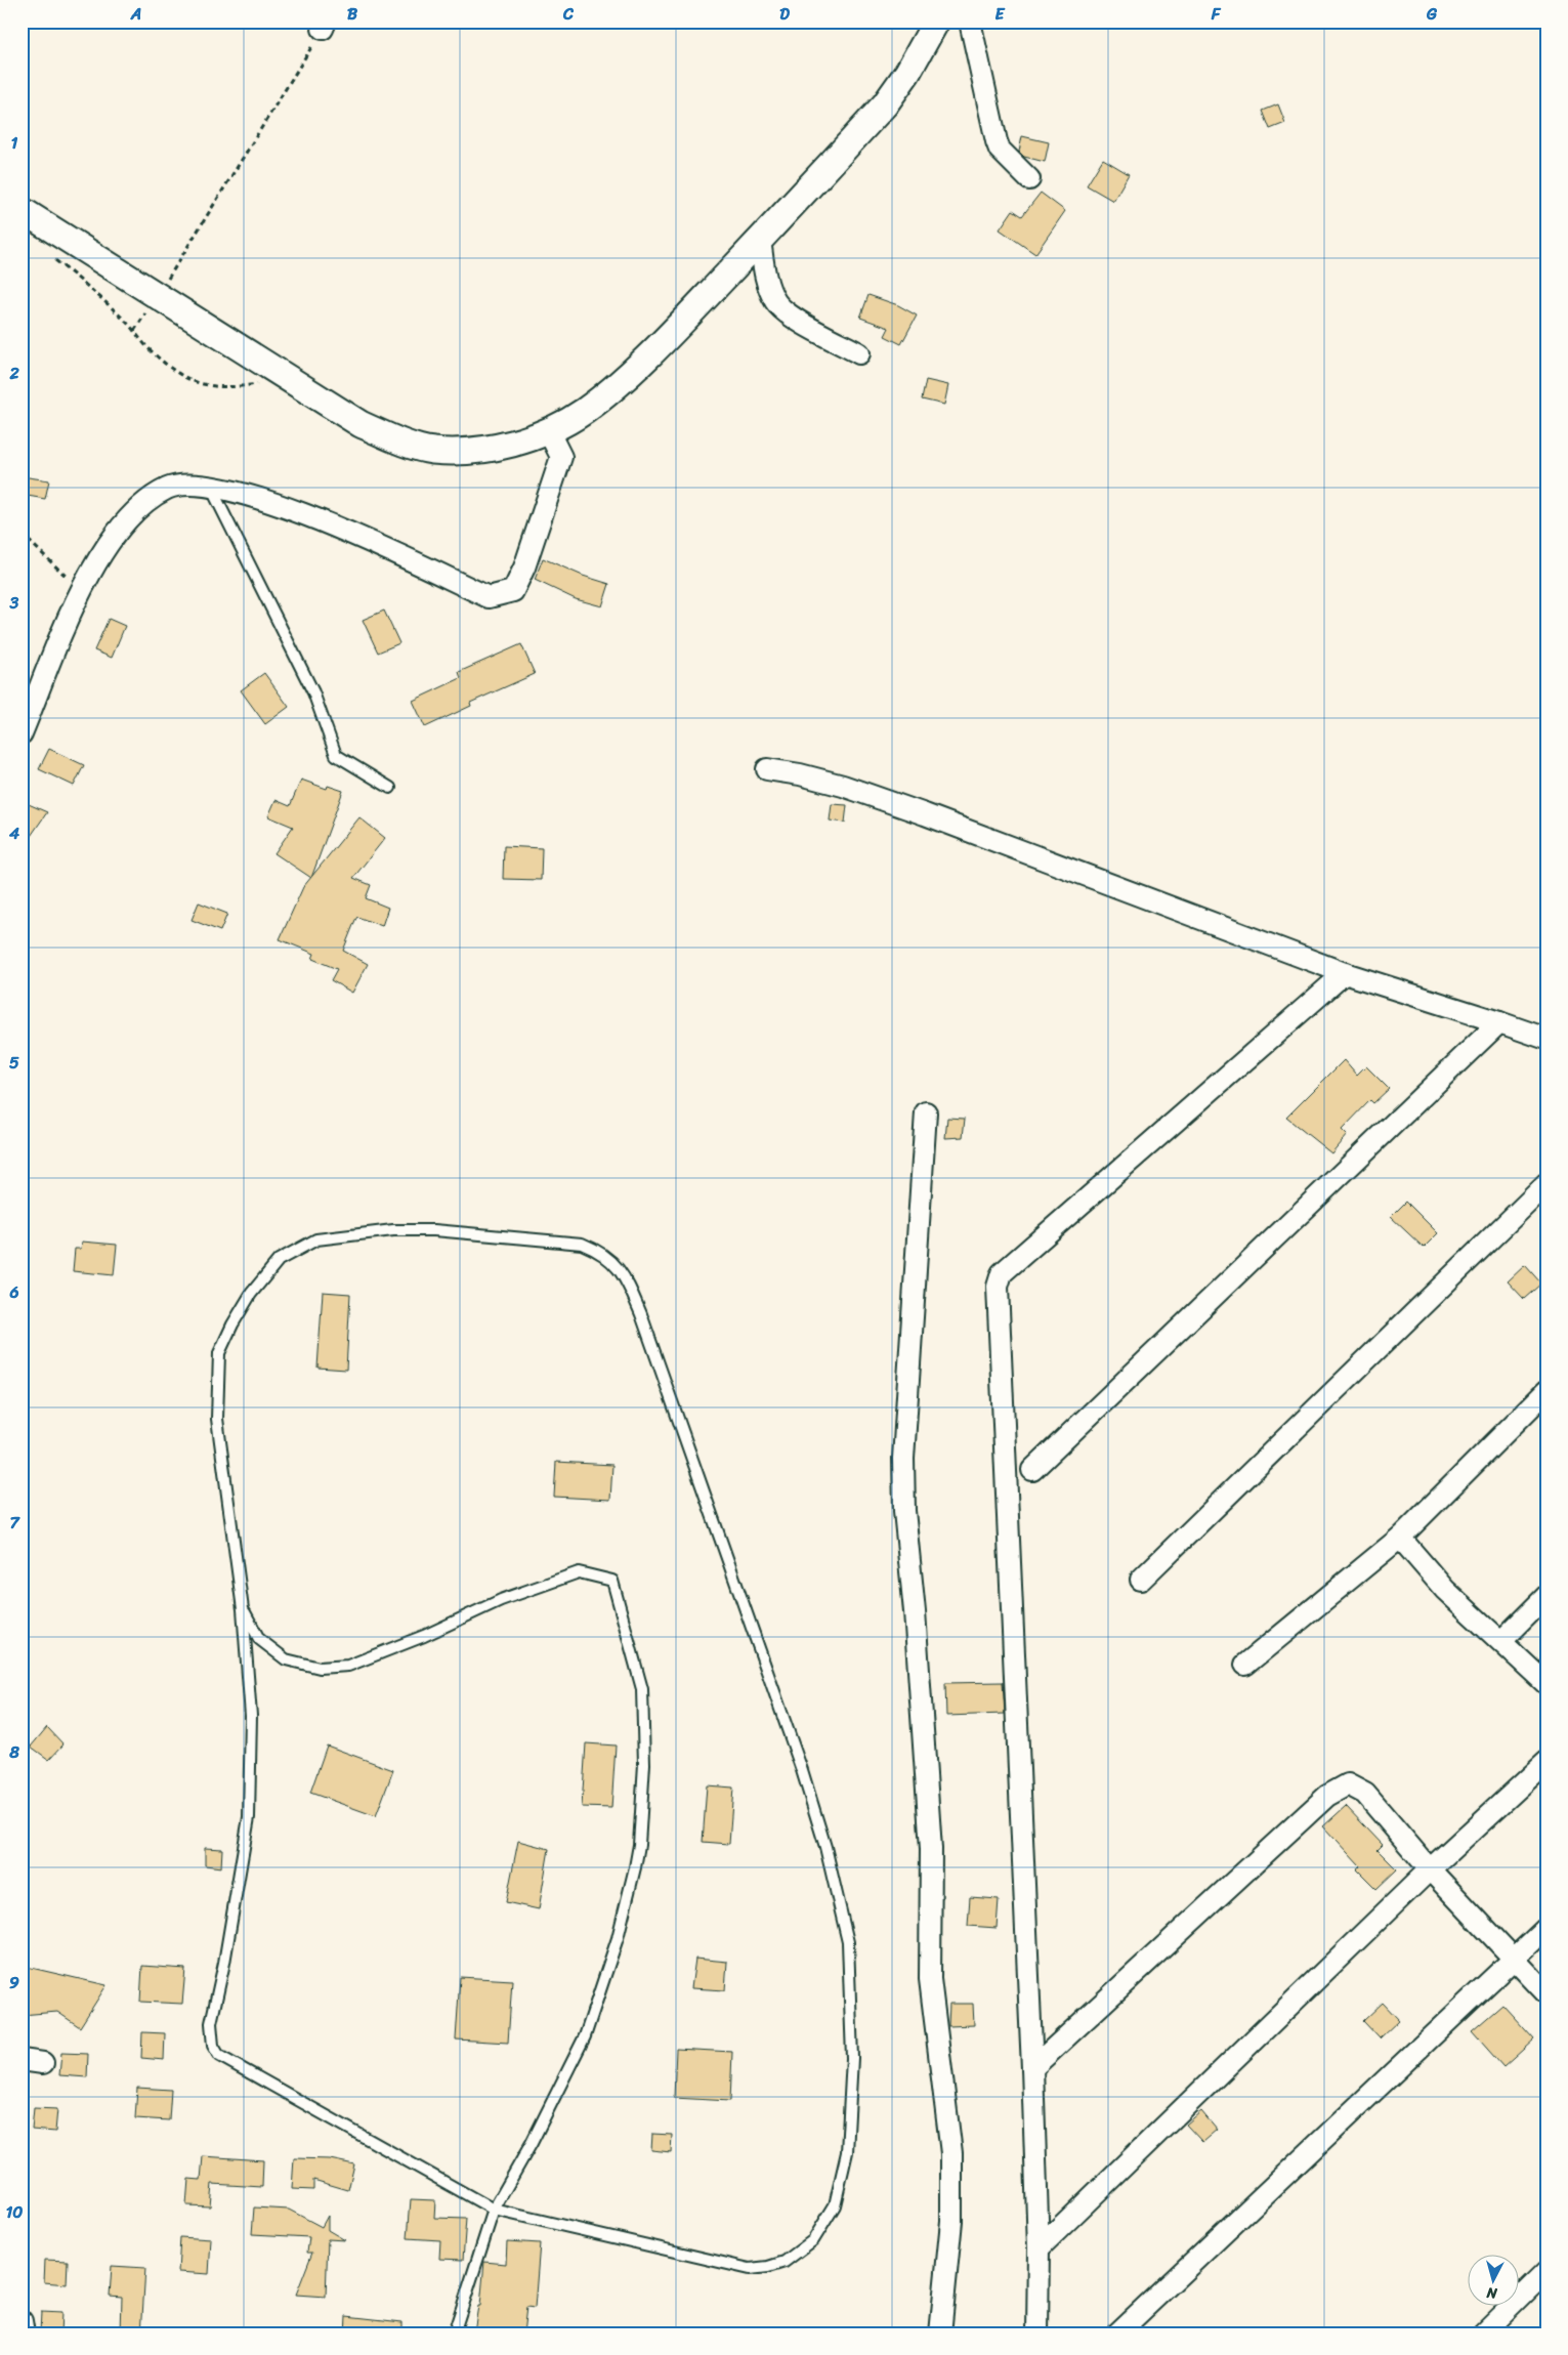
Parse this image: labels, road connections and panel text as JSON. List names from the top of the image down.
{
  "north": "bottom",
  "grid": {
    "columns": [
      "A",
      "B",
      "C",
      "D",
      "E",
      "F",
      "G"
    ],
    "rows": [
      "1",
      "2",
      "3",
      "4",
      "5",
      "6",
      "7",
      "8",
      "9",
      "10"
    ]
  }
}
